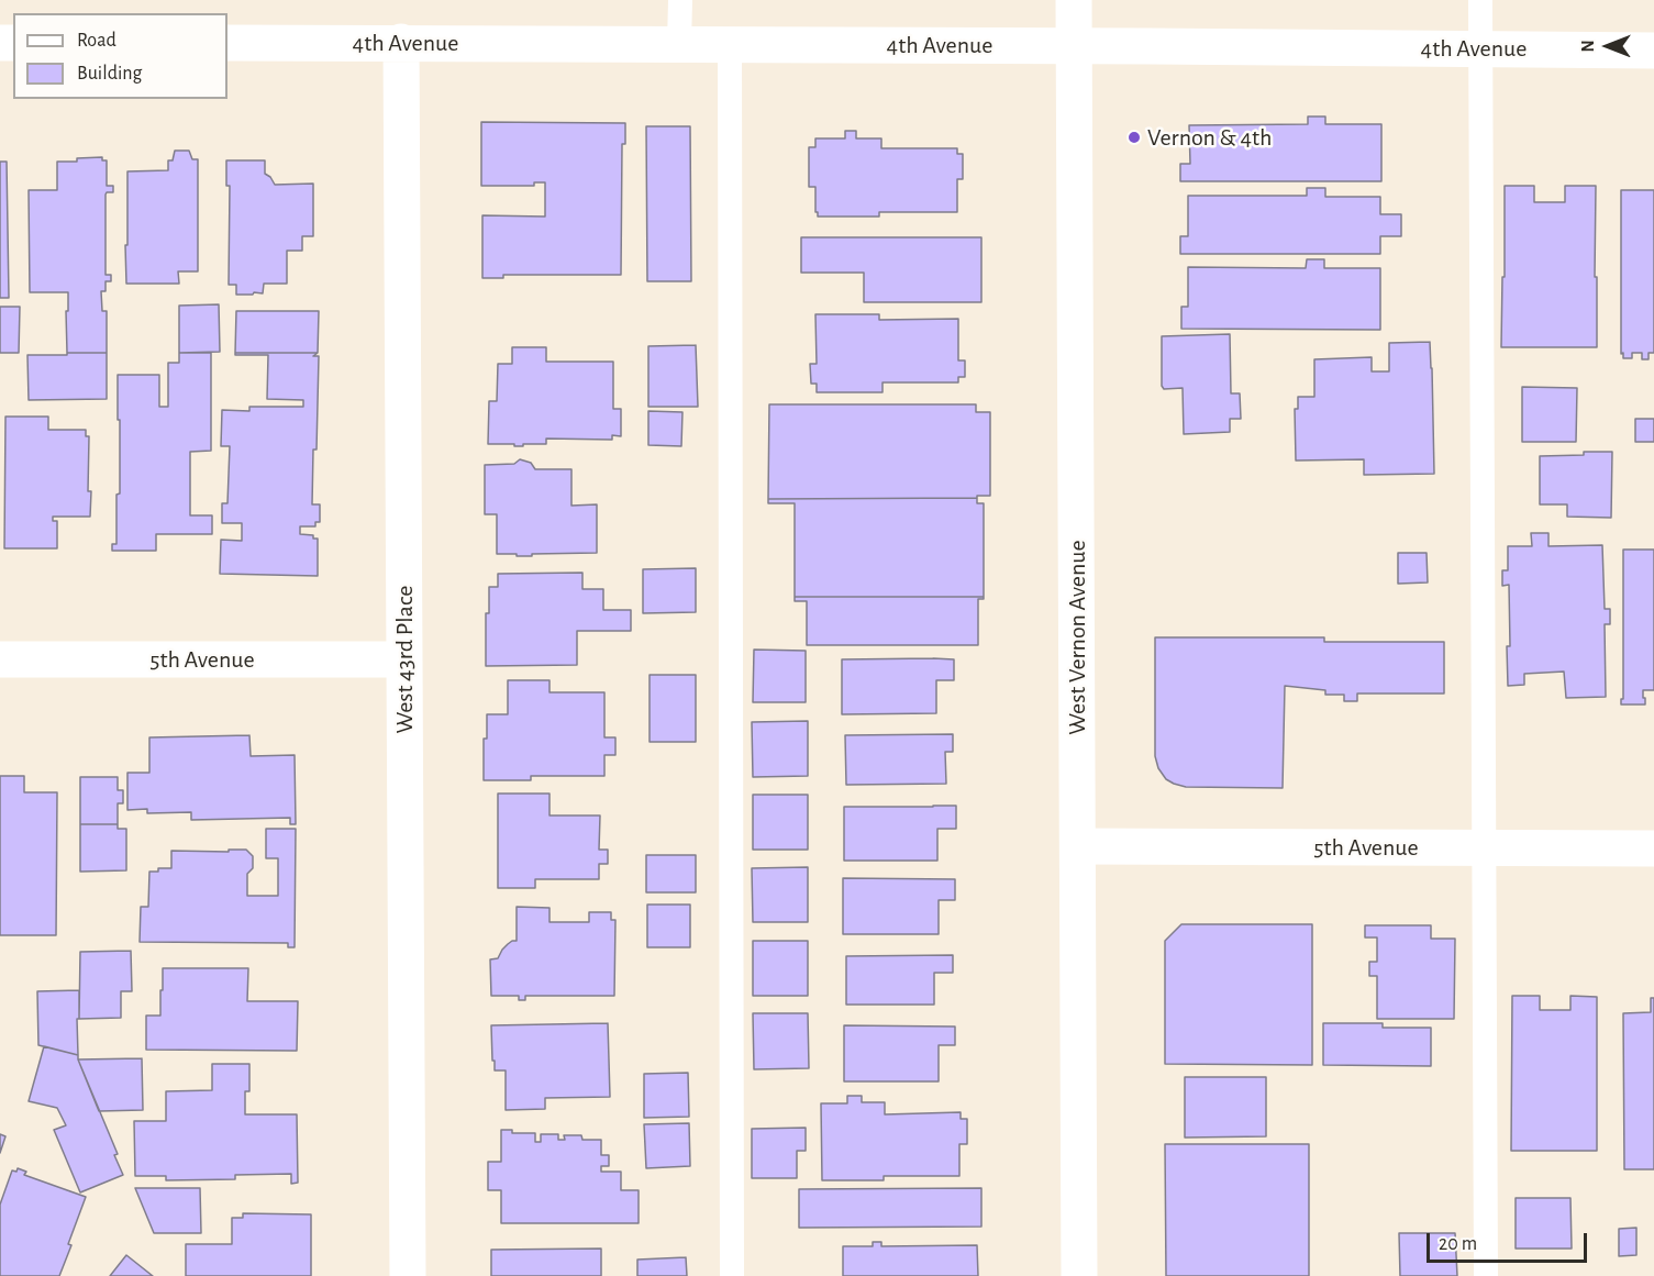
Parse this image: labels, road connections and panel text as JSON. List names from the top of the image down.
{
  "streets": {
    "street": [
      "4th Avenue",
      "West Vernon Avenue",
      "5th Avenue",
      "West 43rd Place"
    ]
  },
  "crossings": [
    ["4th Avenue", "West Vernon Avenue"],
    ["4th Avenue", "West 43rd Place"],
    ["West Vernon Avenue", "5th Avenue"],
    ["5th Avenue", "West 43rd Place"]
  ],
  "places": ["Vernon & 4th"],
  "legend": ["Road", "Building"],
  "scale_bar": "20 m",
  "north": "left"
}
